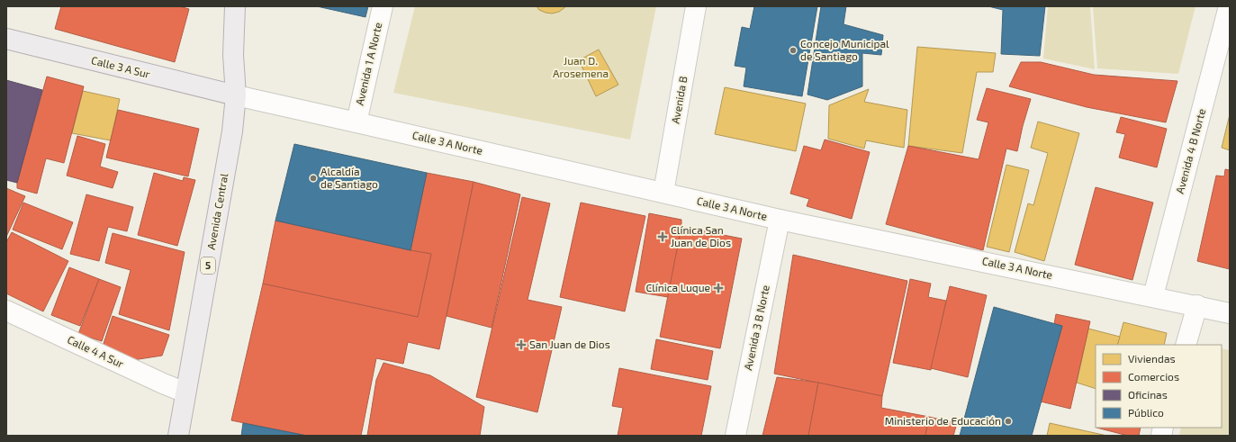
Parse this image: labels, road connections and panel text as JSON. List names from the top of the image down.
{
  "streets": {
    "main road": ["Calle 3 A Sur", "Avenida Central", "5"],
    "street": [
      "Avenida 1 A Norte",
      "Avenida B",
      "Calle 3 A Norte",
      "Avenida 4 B Norte",
      "Avenida 3 B Norte",
      "Calle 4 A Sur"
    ]
  },
  "crossings": [
    ["Avenida 1 A Norte", "Calle 3 A Norte"],
    ["Calle 3 A Sur", "Calle 3 A Norte"],
    ["Calle 3 A Sur", "Avenida Central"],
    ["Avenida B", "Calle 3 A Norte"],
    ["Calle 3 A Norte", "Avenida 4 B Norte"],
    ["Calle 3 A Norte", "Avenida Central"],
    ["Calle 3 A Norte", "Avenida 3 B Norte"],
    ["Avenida Central", "Calle 4 A Sur"]
  ],
  "parks": ["Juan D. Arosemena"],
  "places": {
    "other": ["Concejo Municipal de Santiago", "Alcaldía de Santiago", "Ministerio de Educación"],
    "health": ["Clínica San Juan de Dios", "Clínica Luque", "San Juan de Dios"]
  },
  "legend": [
    "Viviendas",
    "Comercios",
    "Oficinas",
    "Público"
  ]
}
